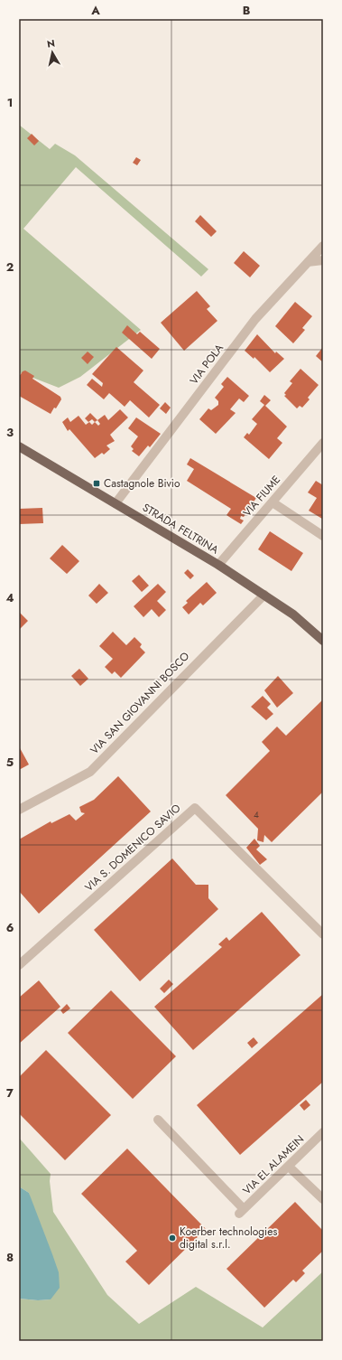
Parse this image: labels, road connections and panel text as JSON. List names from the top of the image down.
{
  "streets": {
    "main road": ["STRADA FELTRINA"],
    "street": [
      "VIA POLA",
      "VIA FIUME",
      "VIA SAN GIOVANNI BOSCO",
      "VIA S. DOMENICO SAVIO",
      "VIA EL ALAMEIN"
    ]
  },
  "crossings": [
    ["VIA POLA", "STRADA FELTRINA"],
    ["VIA FIUME", "STRADA FELTRINA"],
    ["STRADA FELTRINA", "VIA SAN GIOVANNI BOSCO"]
  ],
  "places": {
    "transit": ["Castagnole Bivio"],
    "other": ["Koerber technologies digital s.r.l."]
  },
  "house_numbers": ["4"],
  "north": "top",
  "grid": {
    "columns": ["A", "B"],
    "rows": [
      "1",
      "2",
      "3",
      "4",
      "5",
      "6",
      "7",
      "8"
    ]
  }
}
